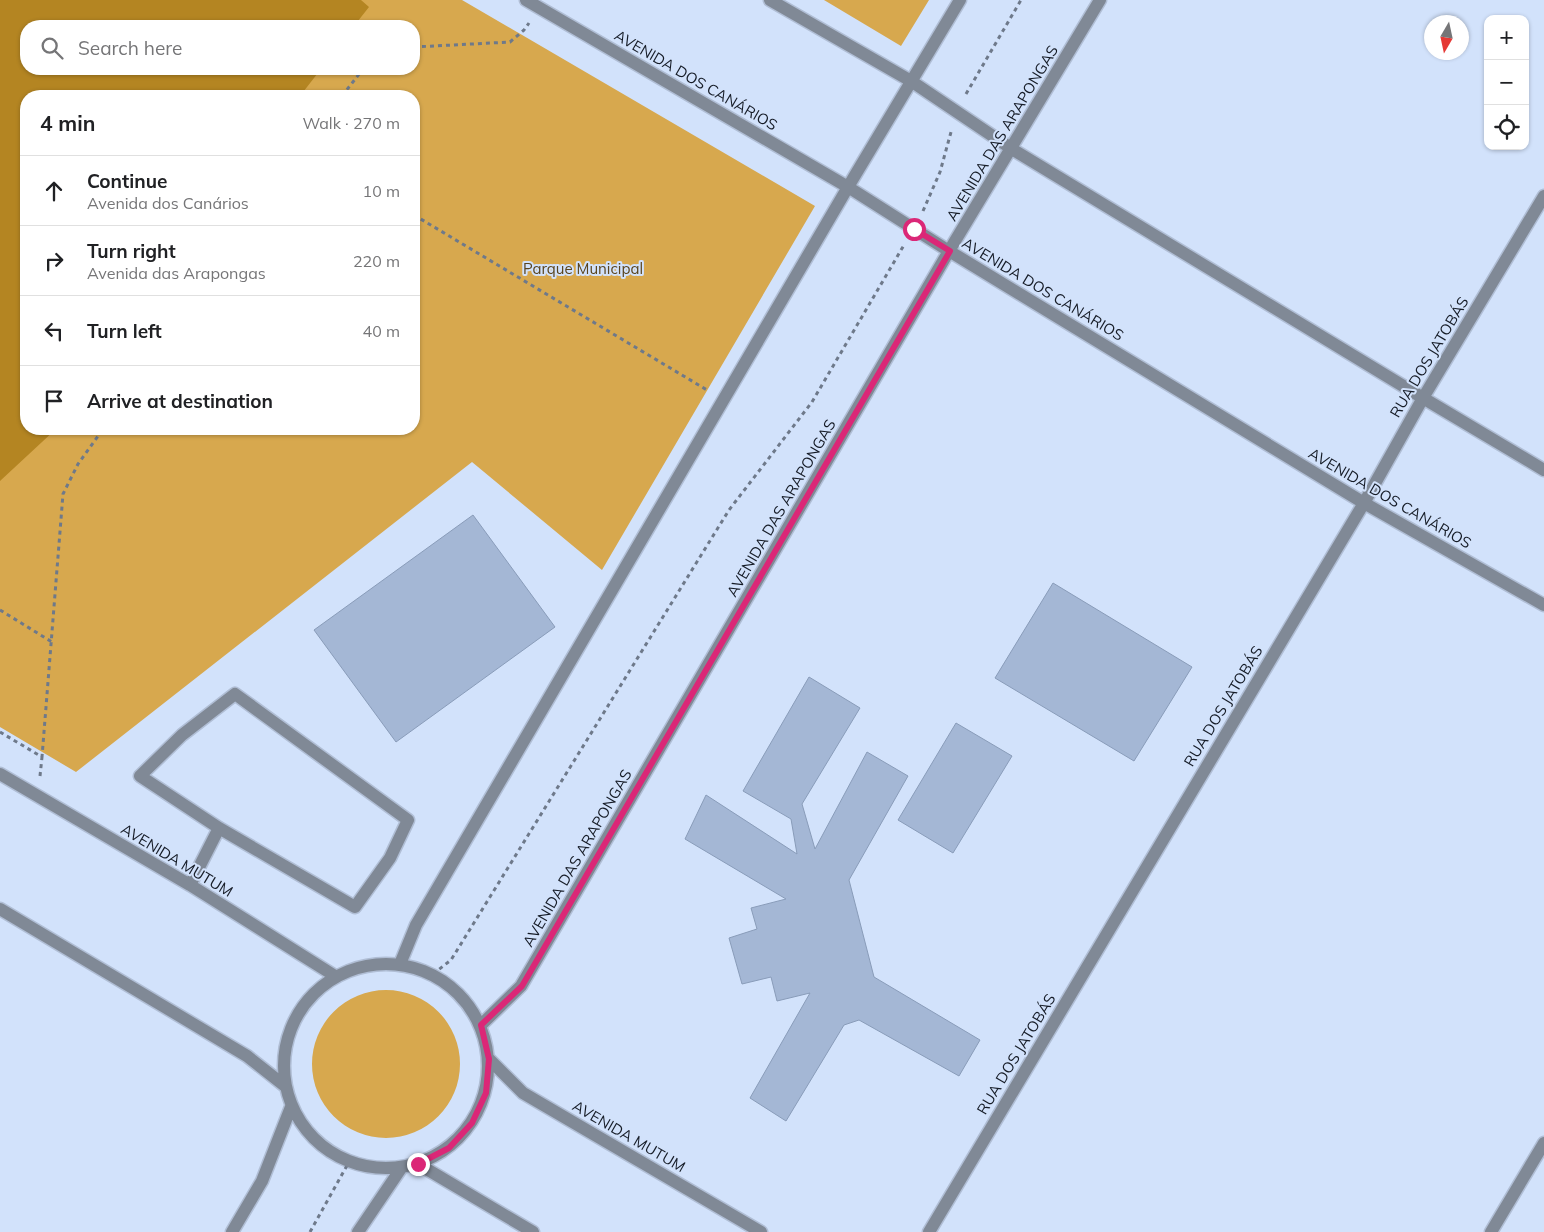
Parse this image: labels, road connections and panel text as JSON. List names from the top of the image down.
{
  "streets": {
    "street": [
      "AVENIDA DOS CANÁRIOS",
      "AVENIDA DAS ARAPONGAS",
      "RUA DOS JATOBÁS",
      "AVENIDA MUTUM"
    ]
  },
  "crossings": [
    ["AVENIDA DOS CANÁRIOS", "AVENIDA DAS ARAPONGAS"],
    ["AVENIDA DOS CANÁRIOS", "RUA DOS JATOBÁS"]
  ],
  "parks": ["Parque Municipal"],
  "north": "bottom",
  "page": {
    "map_buttons": ["+", "−"],
    "search": "Search here",
    "heading": ["4 min", "Walk · 270 m"],
    "list": [
      ["Continue", "Avenida dos Canários", "10 m"],
      ["Turn right", "Avenida das Arapongas", "220 m"],
      ["Turn left", "40 m"],
      "Arrive at destination"
    ]
  }
}
